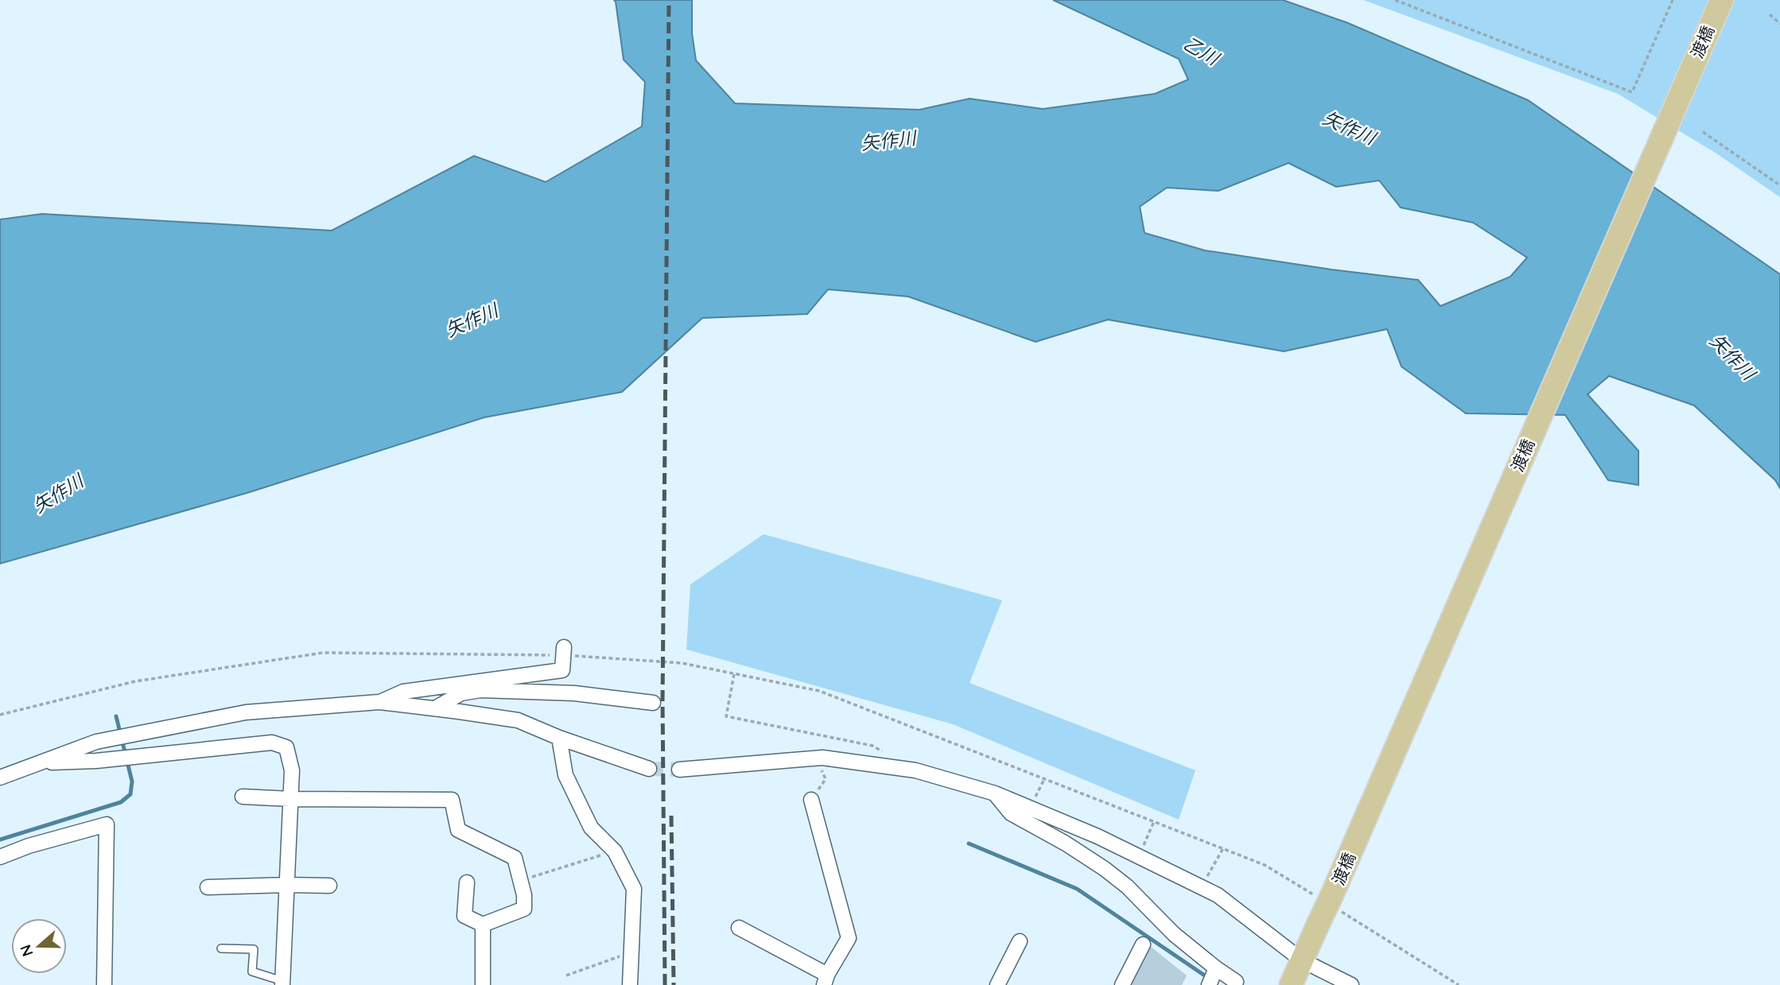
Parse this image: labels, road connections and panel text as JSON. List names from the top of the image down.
{
  "streets": {
    "main road": ["渡橋"]
  },
  "water": ["乙川", "矢作川"],
  "north": "left"
}
